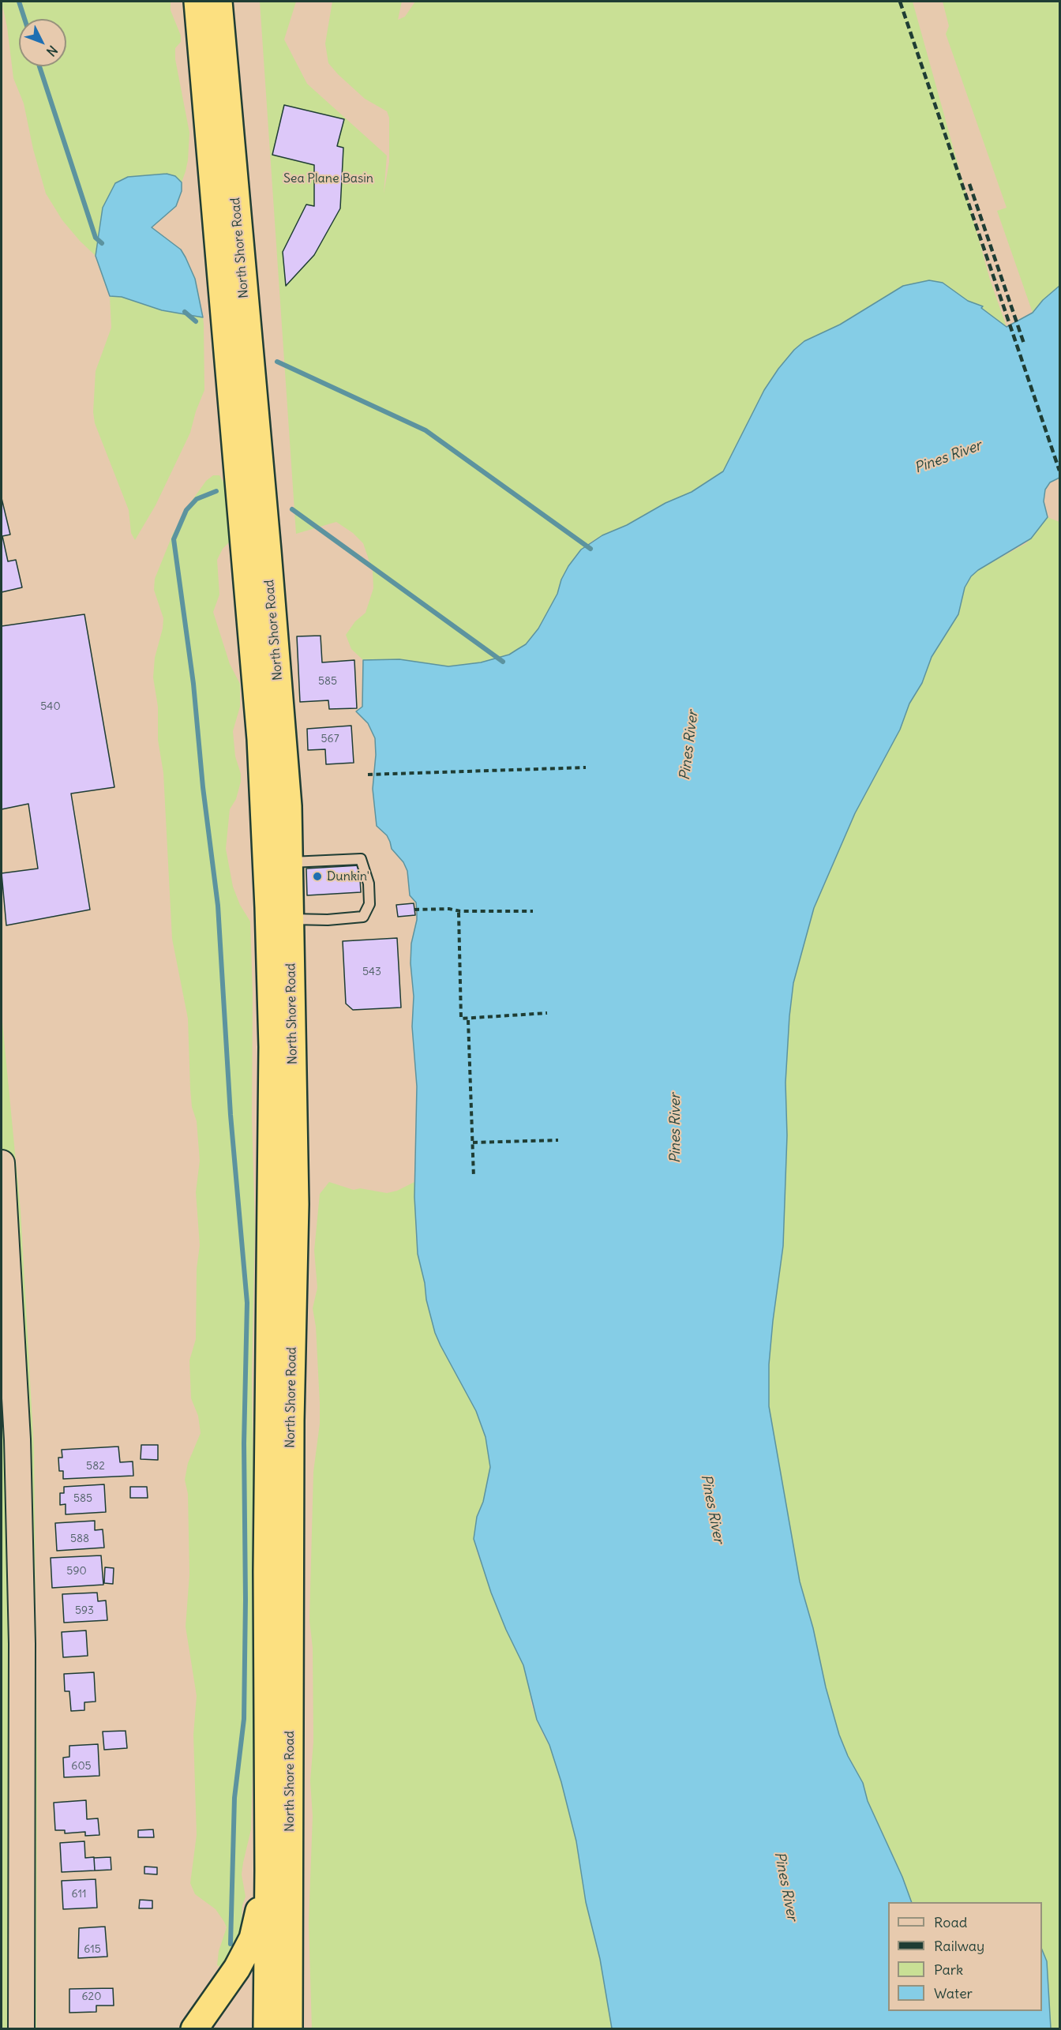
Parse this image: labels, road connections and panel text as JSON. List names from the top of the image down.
{
  "streets": {
    "highway": ["North Shore Road"]
  },
  "water": ["Pines River"],
  "parks": ["Sea Plane Basin"],
  "places": ["Dunkin'"],
  "house_numbers": [
    "585",
    "540",
    "567",
    "543",
    "582",
    "585",
    "588",
    "590",
    "593",
    "605",
    "611",
    "615",
    "620"
  ],
  "legend": [
    "Road",
    "Railway",
    "Park",
    "Water"
  ],
  "north": "bottom right"
}
